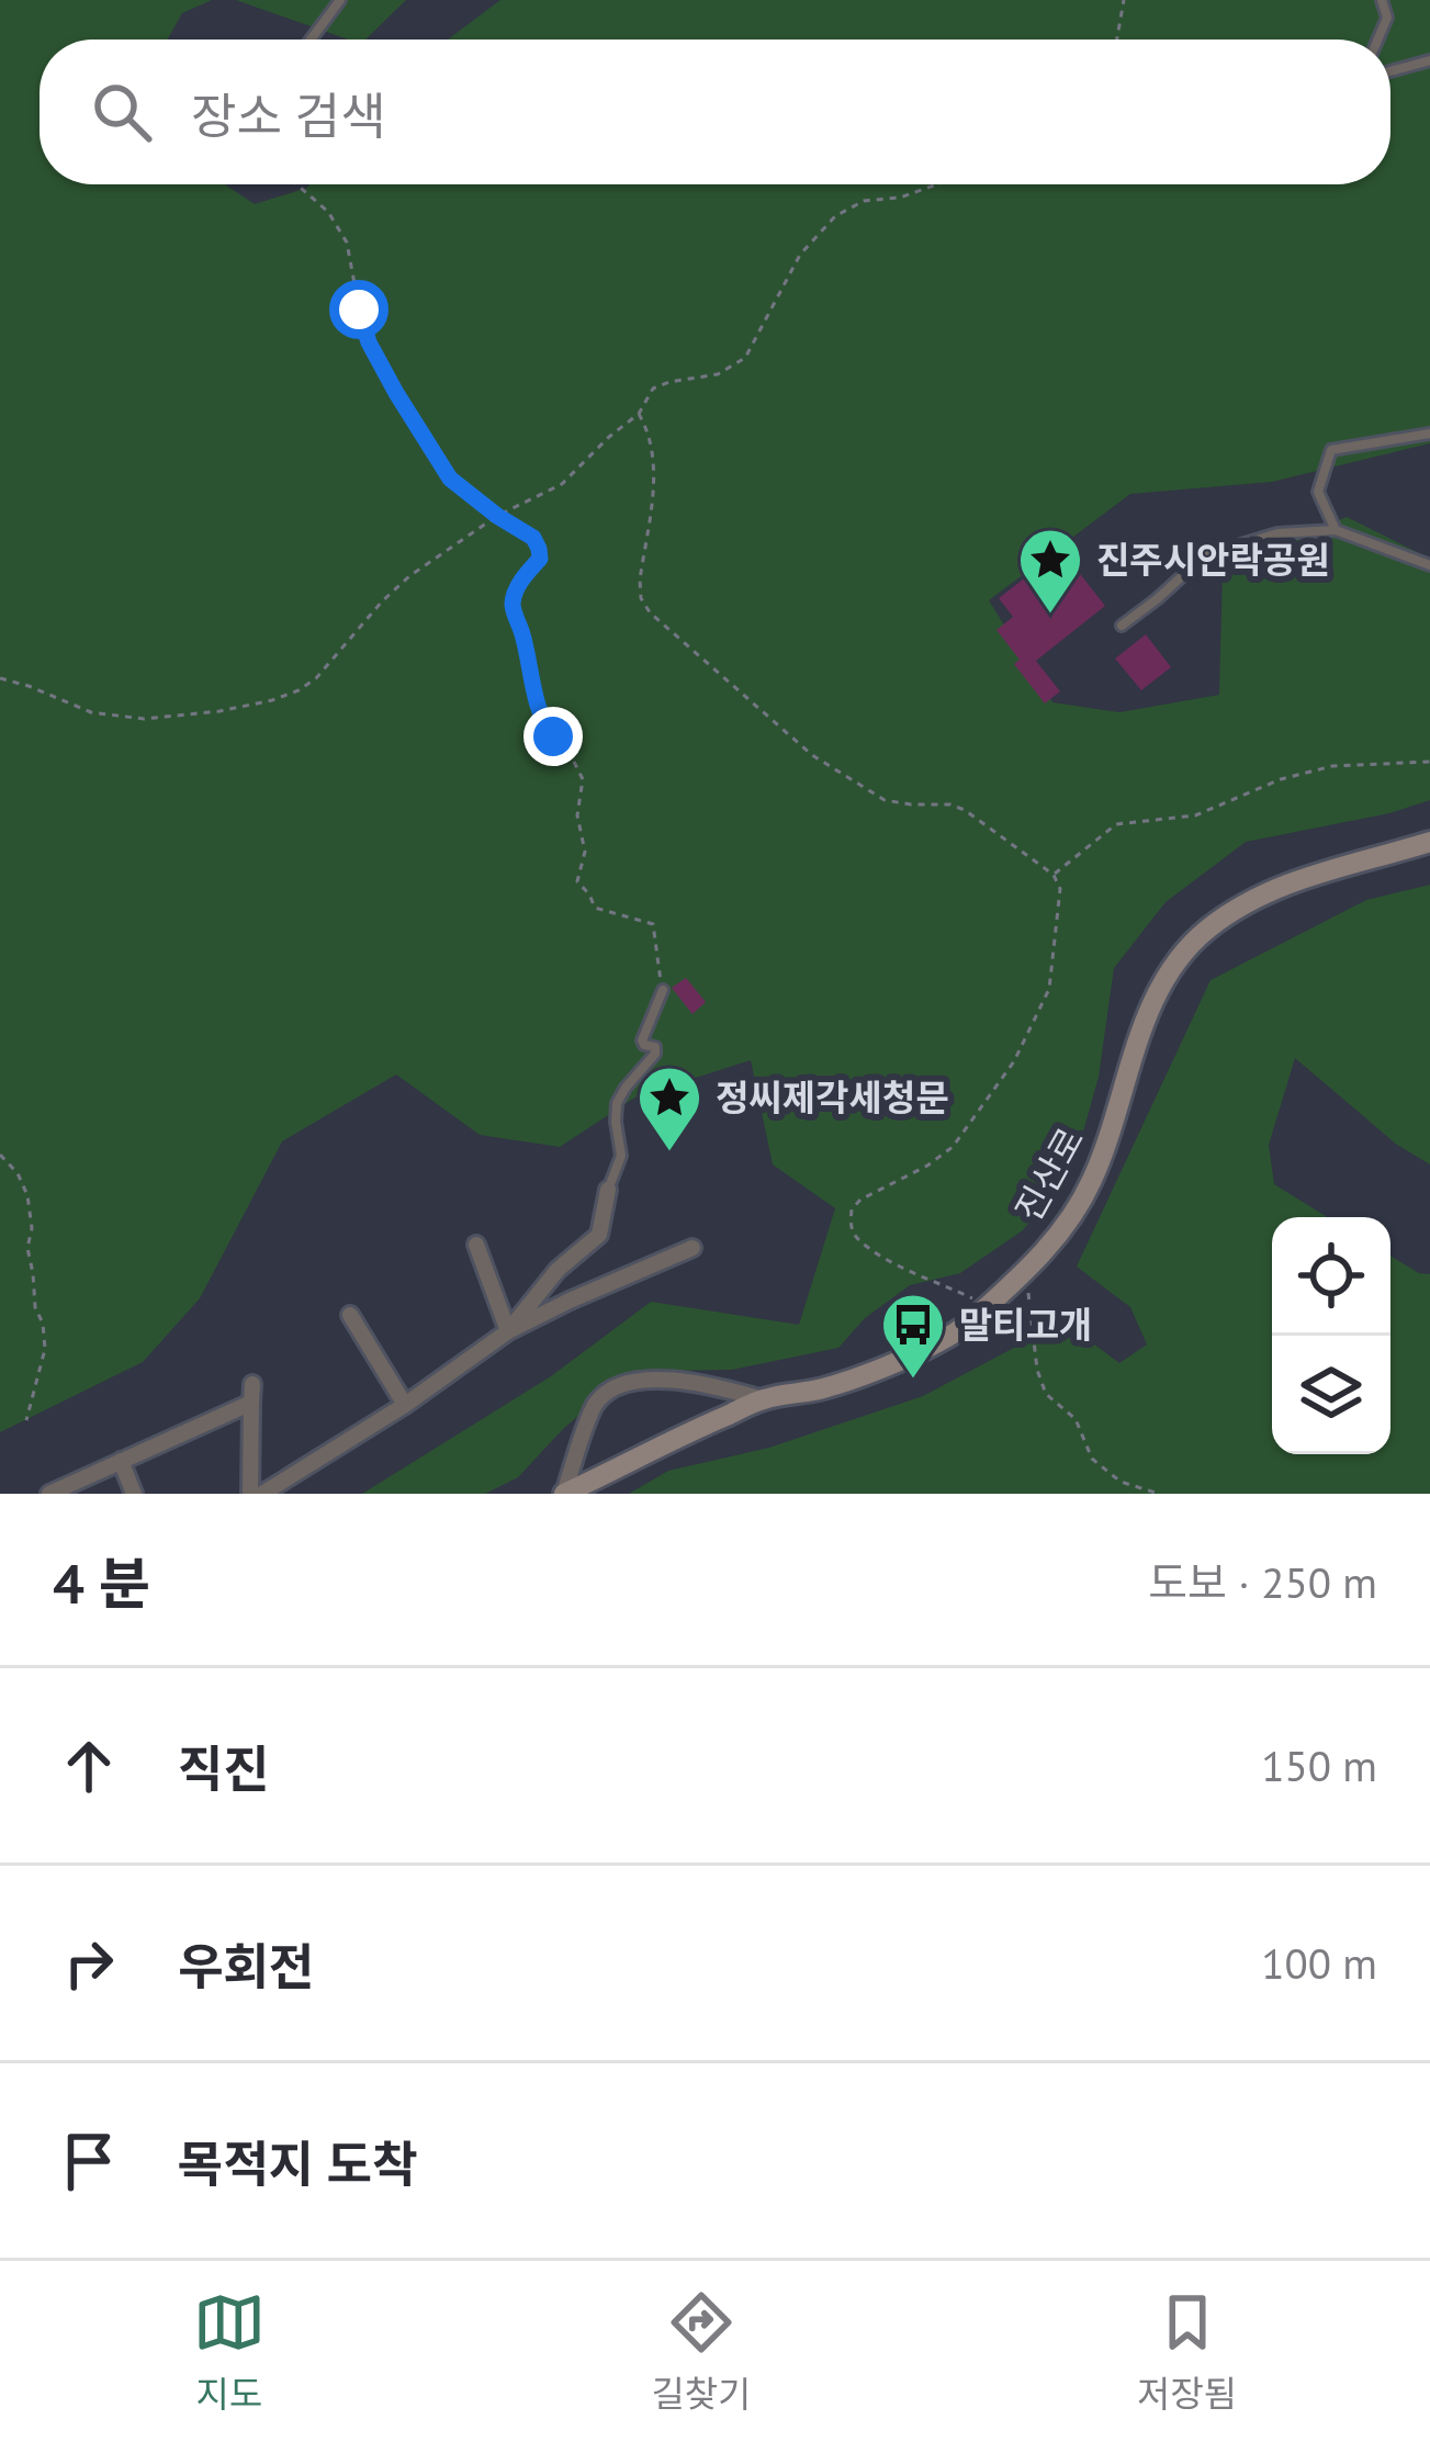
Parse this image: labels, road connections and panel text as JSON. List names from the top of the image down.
{
  "streets": {
    "street": ["진산로"]
  },
  "places": {
    "place": ["진주시안락공원", "정씨제각세청문"],
    "bus stop": ["말티고개"]
  },
  "page": {
    "search": "장소 검색",
    "heading": ["4 분", "도보 · 250 m"],
    "list": [
      ["직진", "150 m"],
      ["우회전", "100 m"],
      "목적지 도착"
    ],
    "nav": ["지도", "길찾기", "저장됨"]
  }
}
